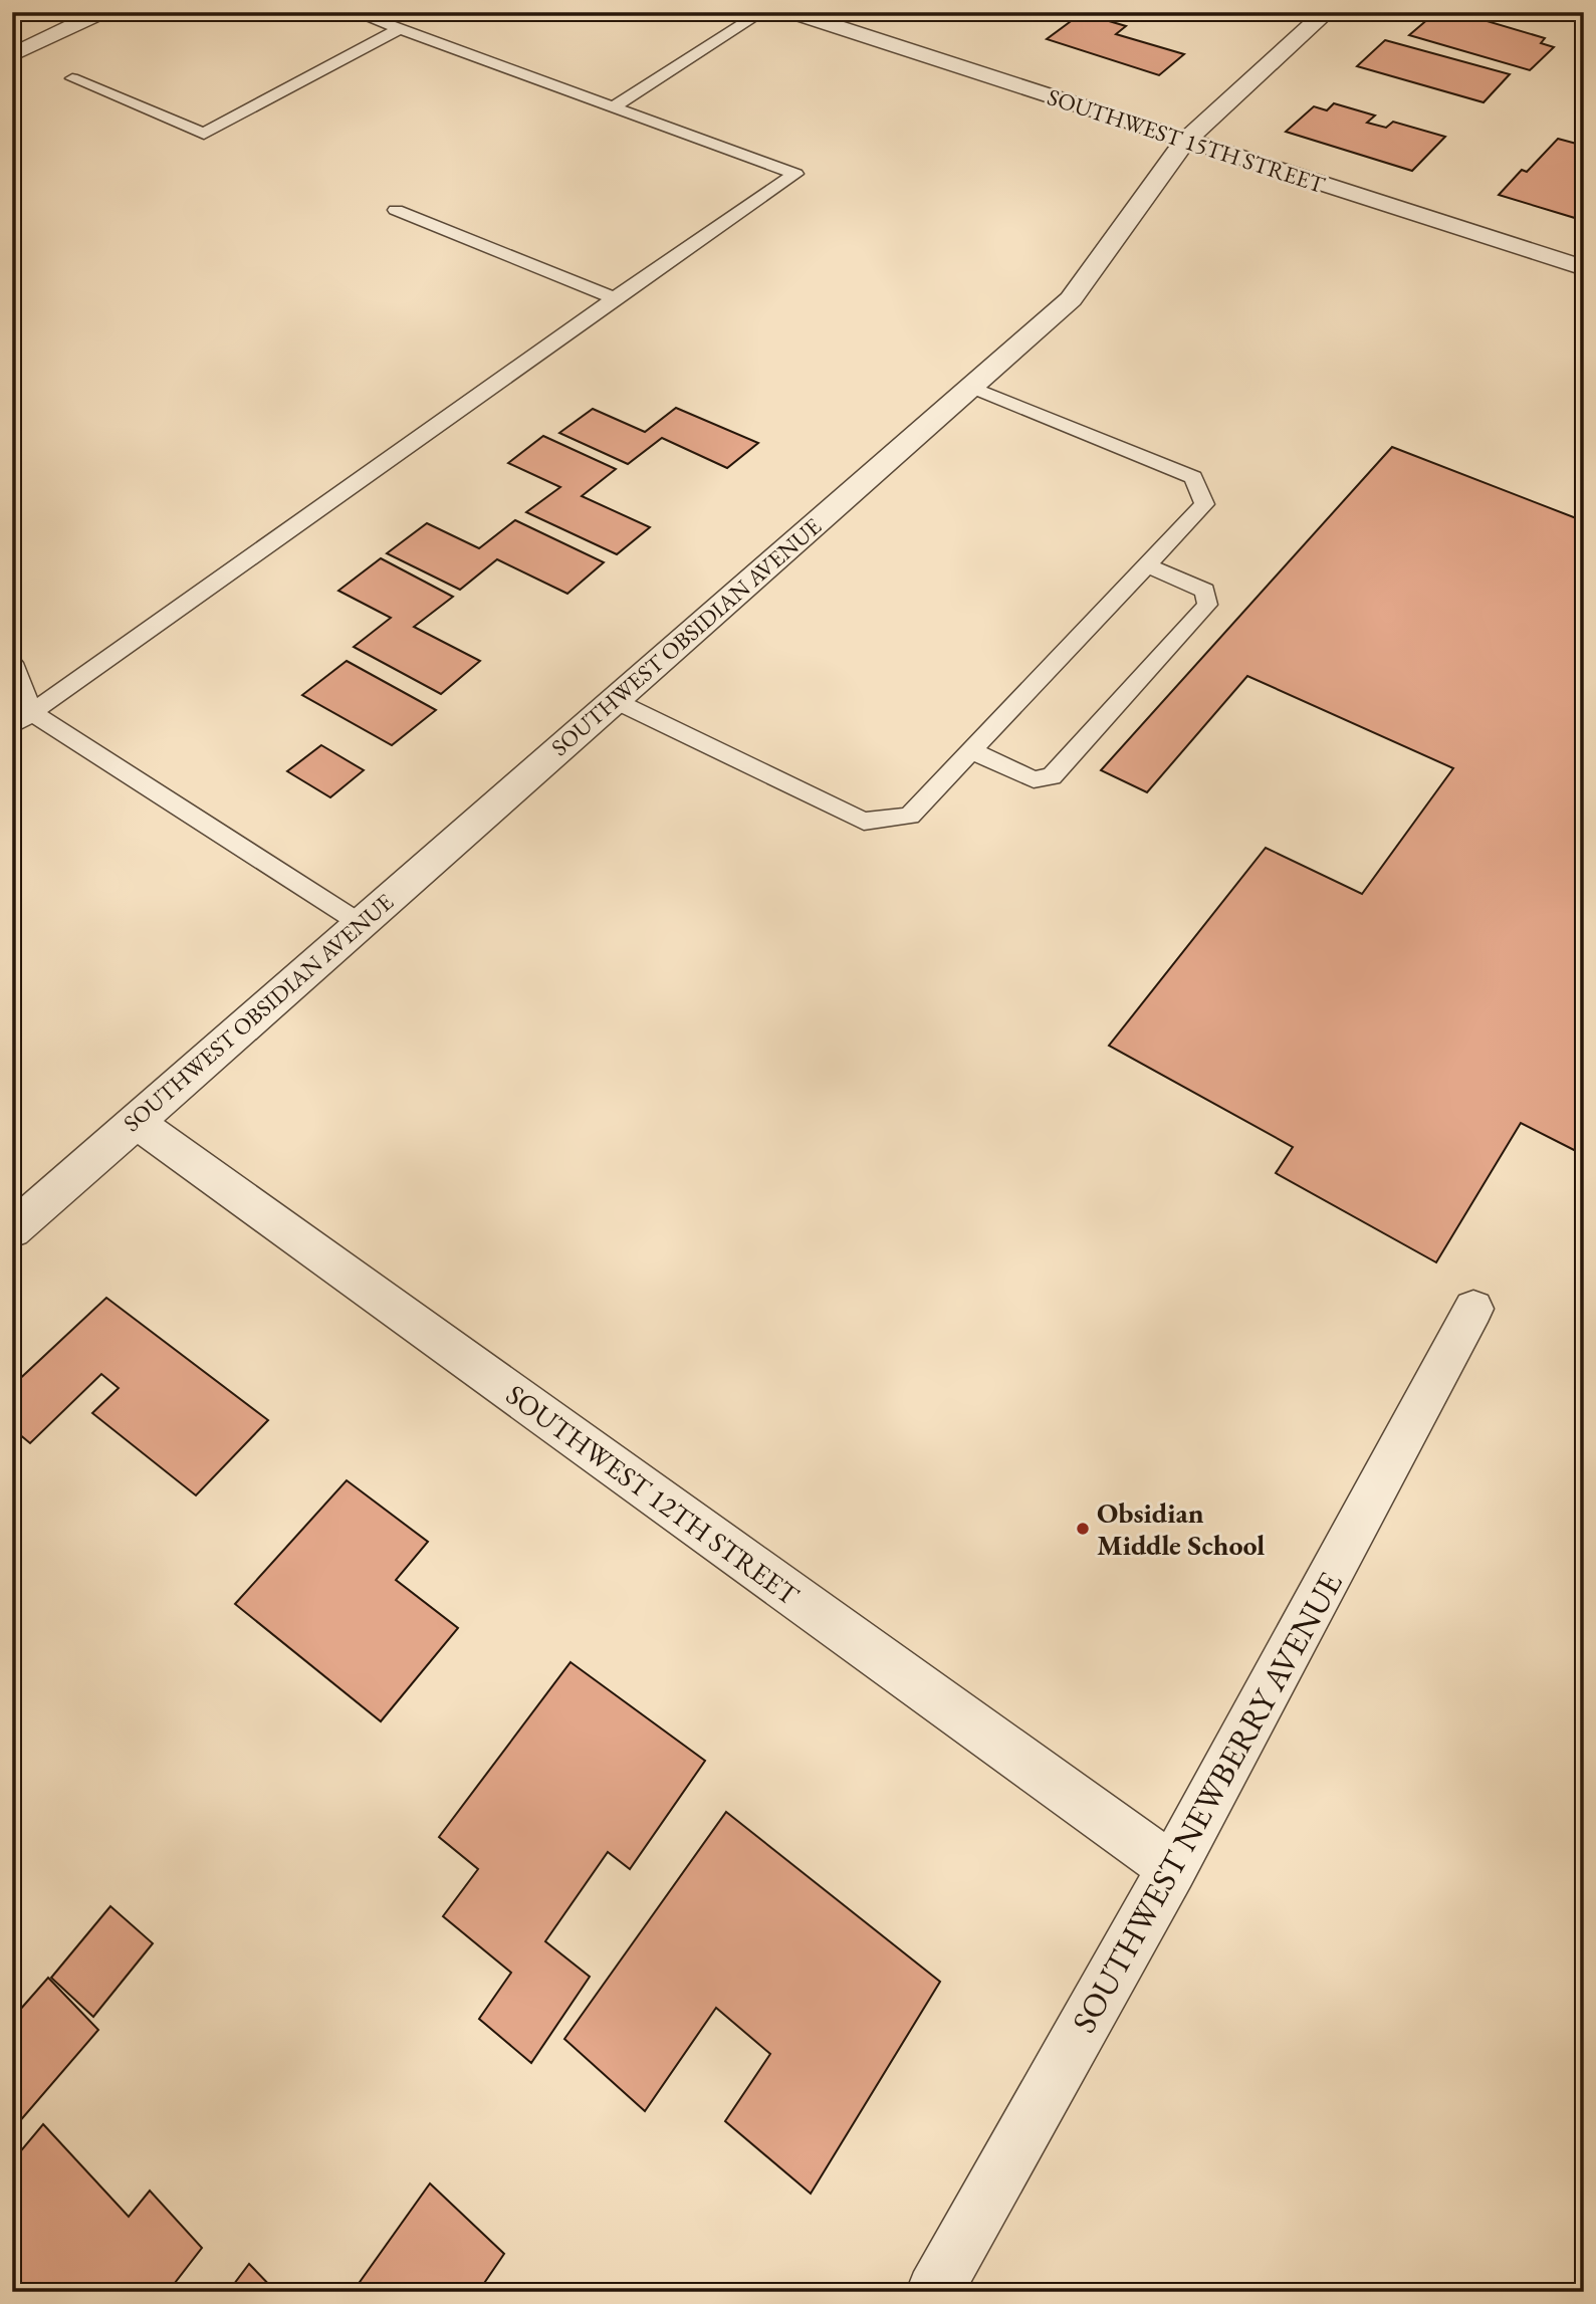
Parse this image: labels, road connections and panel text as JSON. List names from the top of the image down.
{
  "streets": {
    "street": [
      "SOUTHWEST 15TH STREET",
      "SOUTHWEST OBSIDIAN AVENUE",
      "SOUTHWEST 12TH STREET",
      "SOUTHWEST NEWBERRY AVENUE"
    ]
  },
  "crossings": [
    ["SOUTHWEST 15TH STREET", "SOUTHWEST OBSIDIAN AVENUE"],
    ["SOUTHWEST OBSIDIAN AVENUE", "SOUTHWEST 12TH STREET"],
    ["SOUTHWEST 12TH STREET", "SOUTHWEST NEWBERRY AVENUE"]
  ],
  "places": ["Obsidian Middle School"]
}
